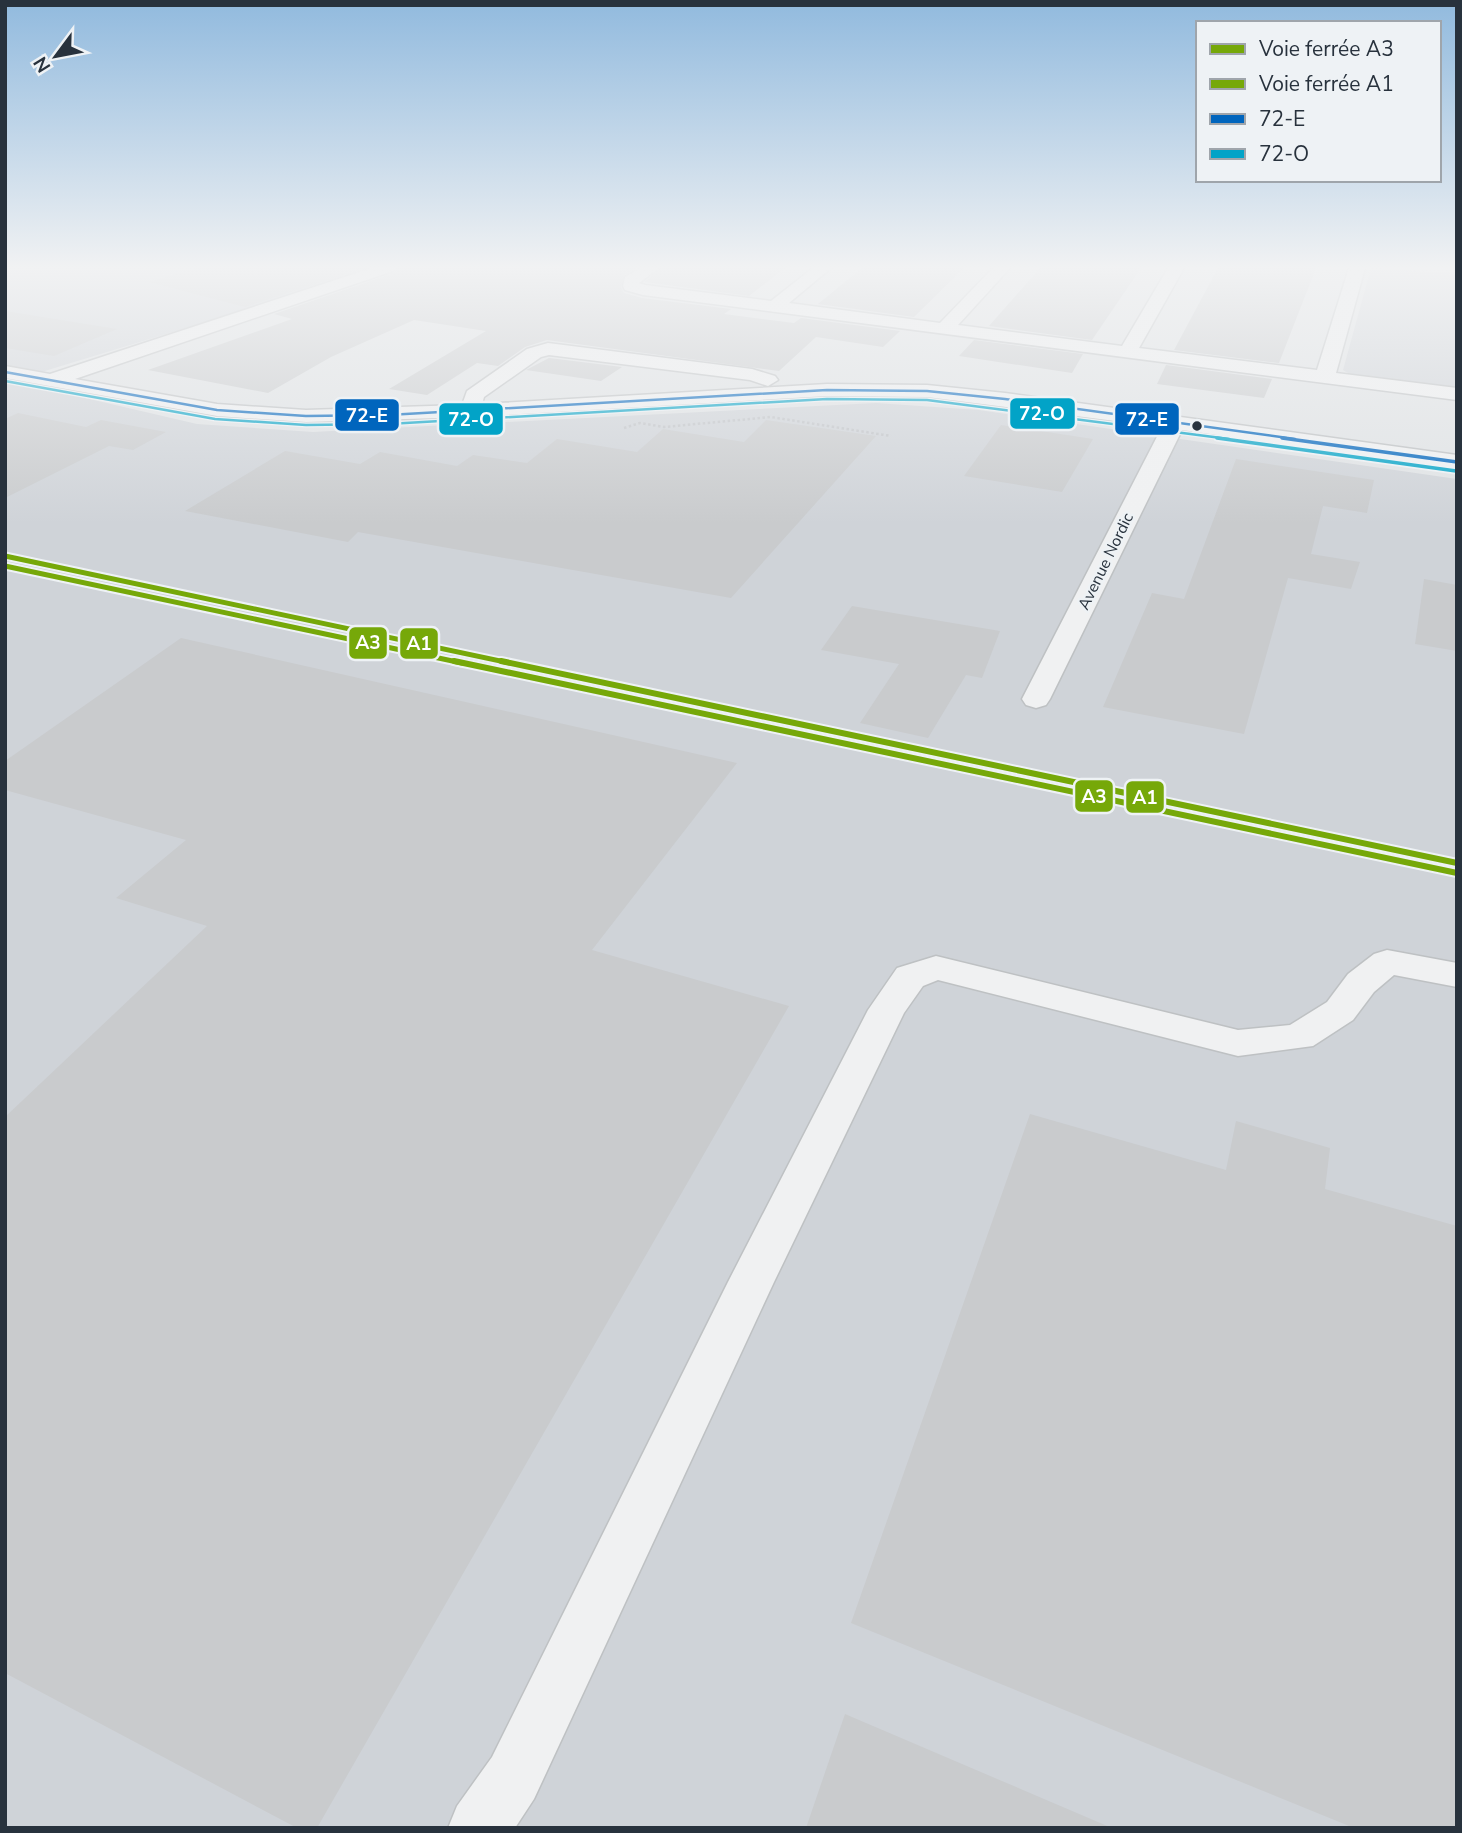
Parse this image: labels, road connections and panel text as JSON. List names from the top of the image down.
{
  "streets": {
    "street": ["Avenue Nordic"]
  },
  "lines": [
    "transit line 72-E",
    "transit line 72-O",
    "rail line A1",
    "rail line A3"
  ],
  "legend": [
    "Voie ferrée A3",
    "Voie ferrée A1",
    "72-E",
    "72-O"
  ],
  "north": "bottom left"
}
